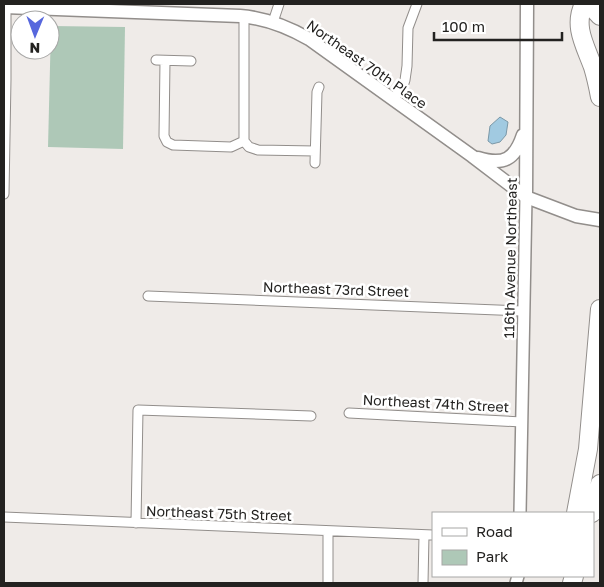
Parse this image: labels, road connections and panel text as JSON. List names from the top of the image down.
{
  "streets": {
    "main road": ["Northeast 70th Place", "116th Avenue Northeast"],
    "street": ["Northeast 73rd Street", "Northeast 74th Street", "Northeast 75th Street"]
  },
  "crossings": [
    ["Northeast 70th Place", "116th Avenue Northeast"],
    ["116th Avenue Northeast", "Northeast 73rd Street"],
    ["116th Avenue Northeast", "Northeast 74th Street"]
  ],
  "legend": ["Road", "Park"],
  "scale_bar": "100 m",
  "north": "bottom"
}
